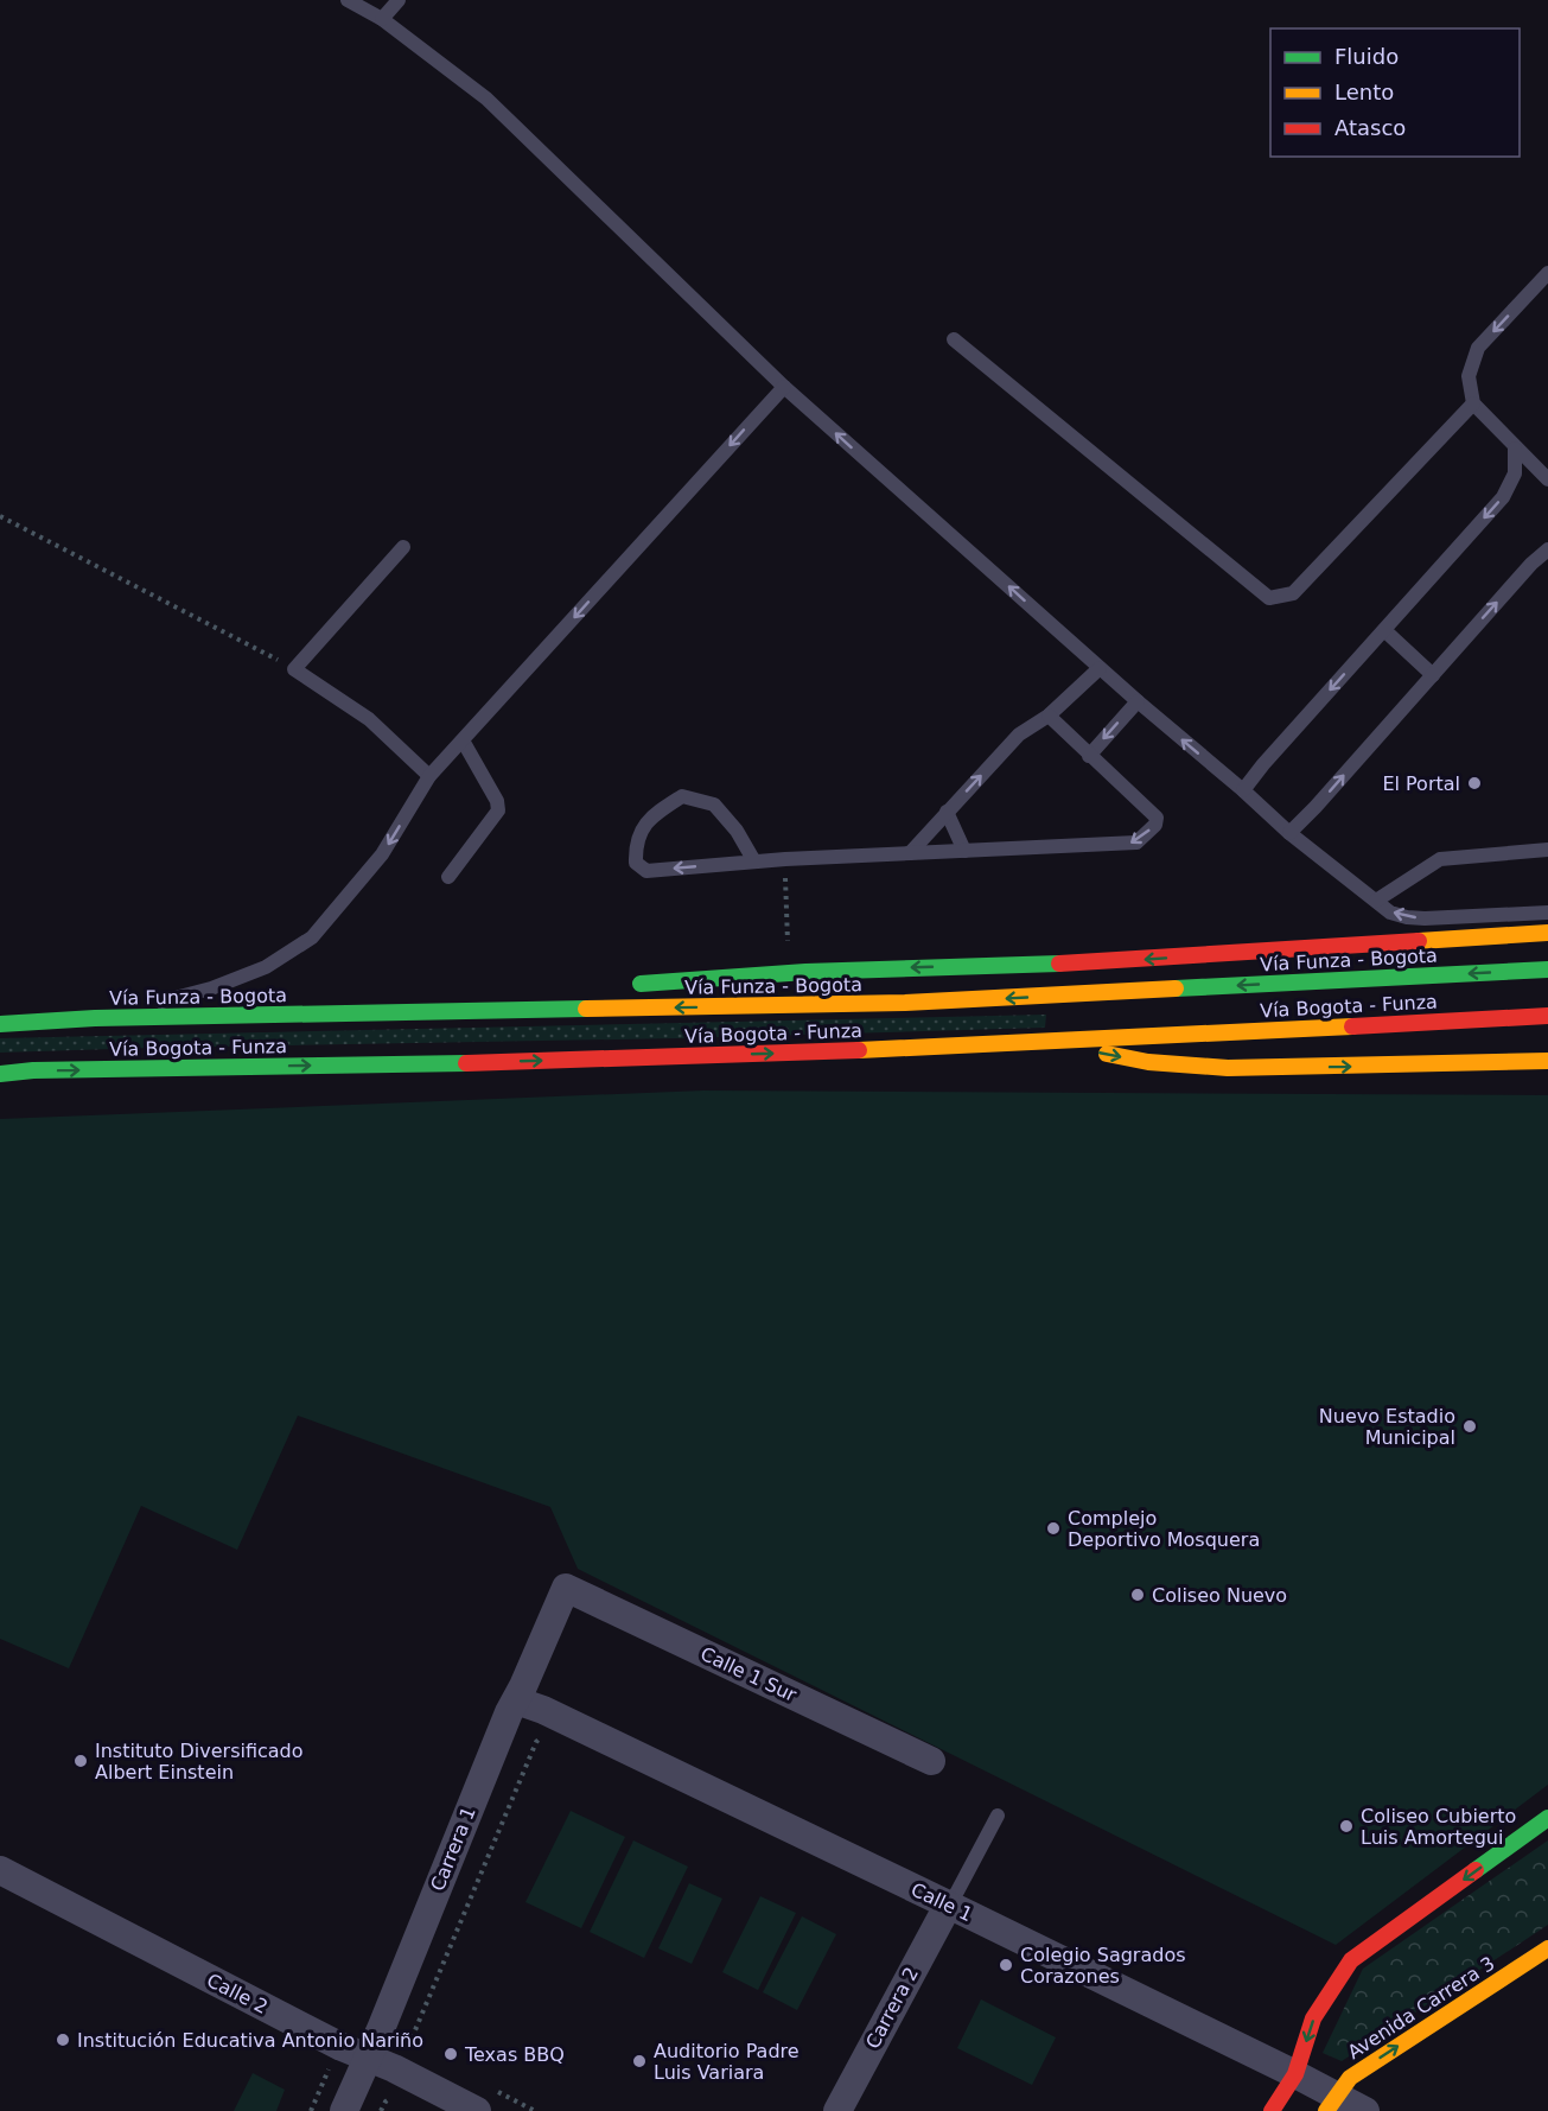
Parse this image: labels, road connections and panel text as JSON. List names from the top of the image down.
{
  "streets": {
    "main road": ["Vía Funza - Bogota", "Vía Bogota - Funza", "Avenida Carrera 3"],
    "street": [
      "Calle 1 Sur",
      "Carrera 1",
      "Calle 1",
      "Calle 2",
      "Carrera 2"
    ]
  },
  "crossings": [
    ["Calle 1 Sur", "Carrera 1"],
    ["Carrera 1", "Calle 1"],
    ["Carrera 1", "Calle 2"],
    ["Calle 1", "Carrera 2"],
    ["Calle 1", "Avenida Carrera 3"]
  ],
  "places": [
    "El Portal",
    "Nuevo Estadio Municipal",
    "Complejo Deportivo Mosquera",
    "Coliseo Nuevo",
    "Instituto Diversificado Albert Einstein",
    "Coliseo Cubierto Luis Amortegui",
    "Colegio Sagrados Corazones",
    "Institución Educativa Antonio Nariño",
    "Texas BBQ",
    "Auditorio Padre Luis Variara"
  ],
  "legend": ["Fluido", "Lento", "Atasco"]
}
